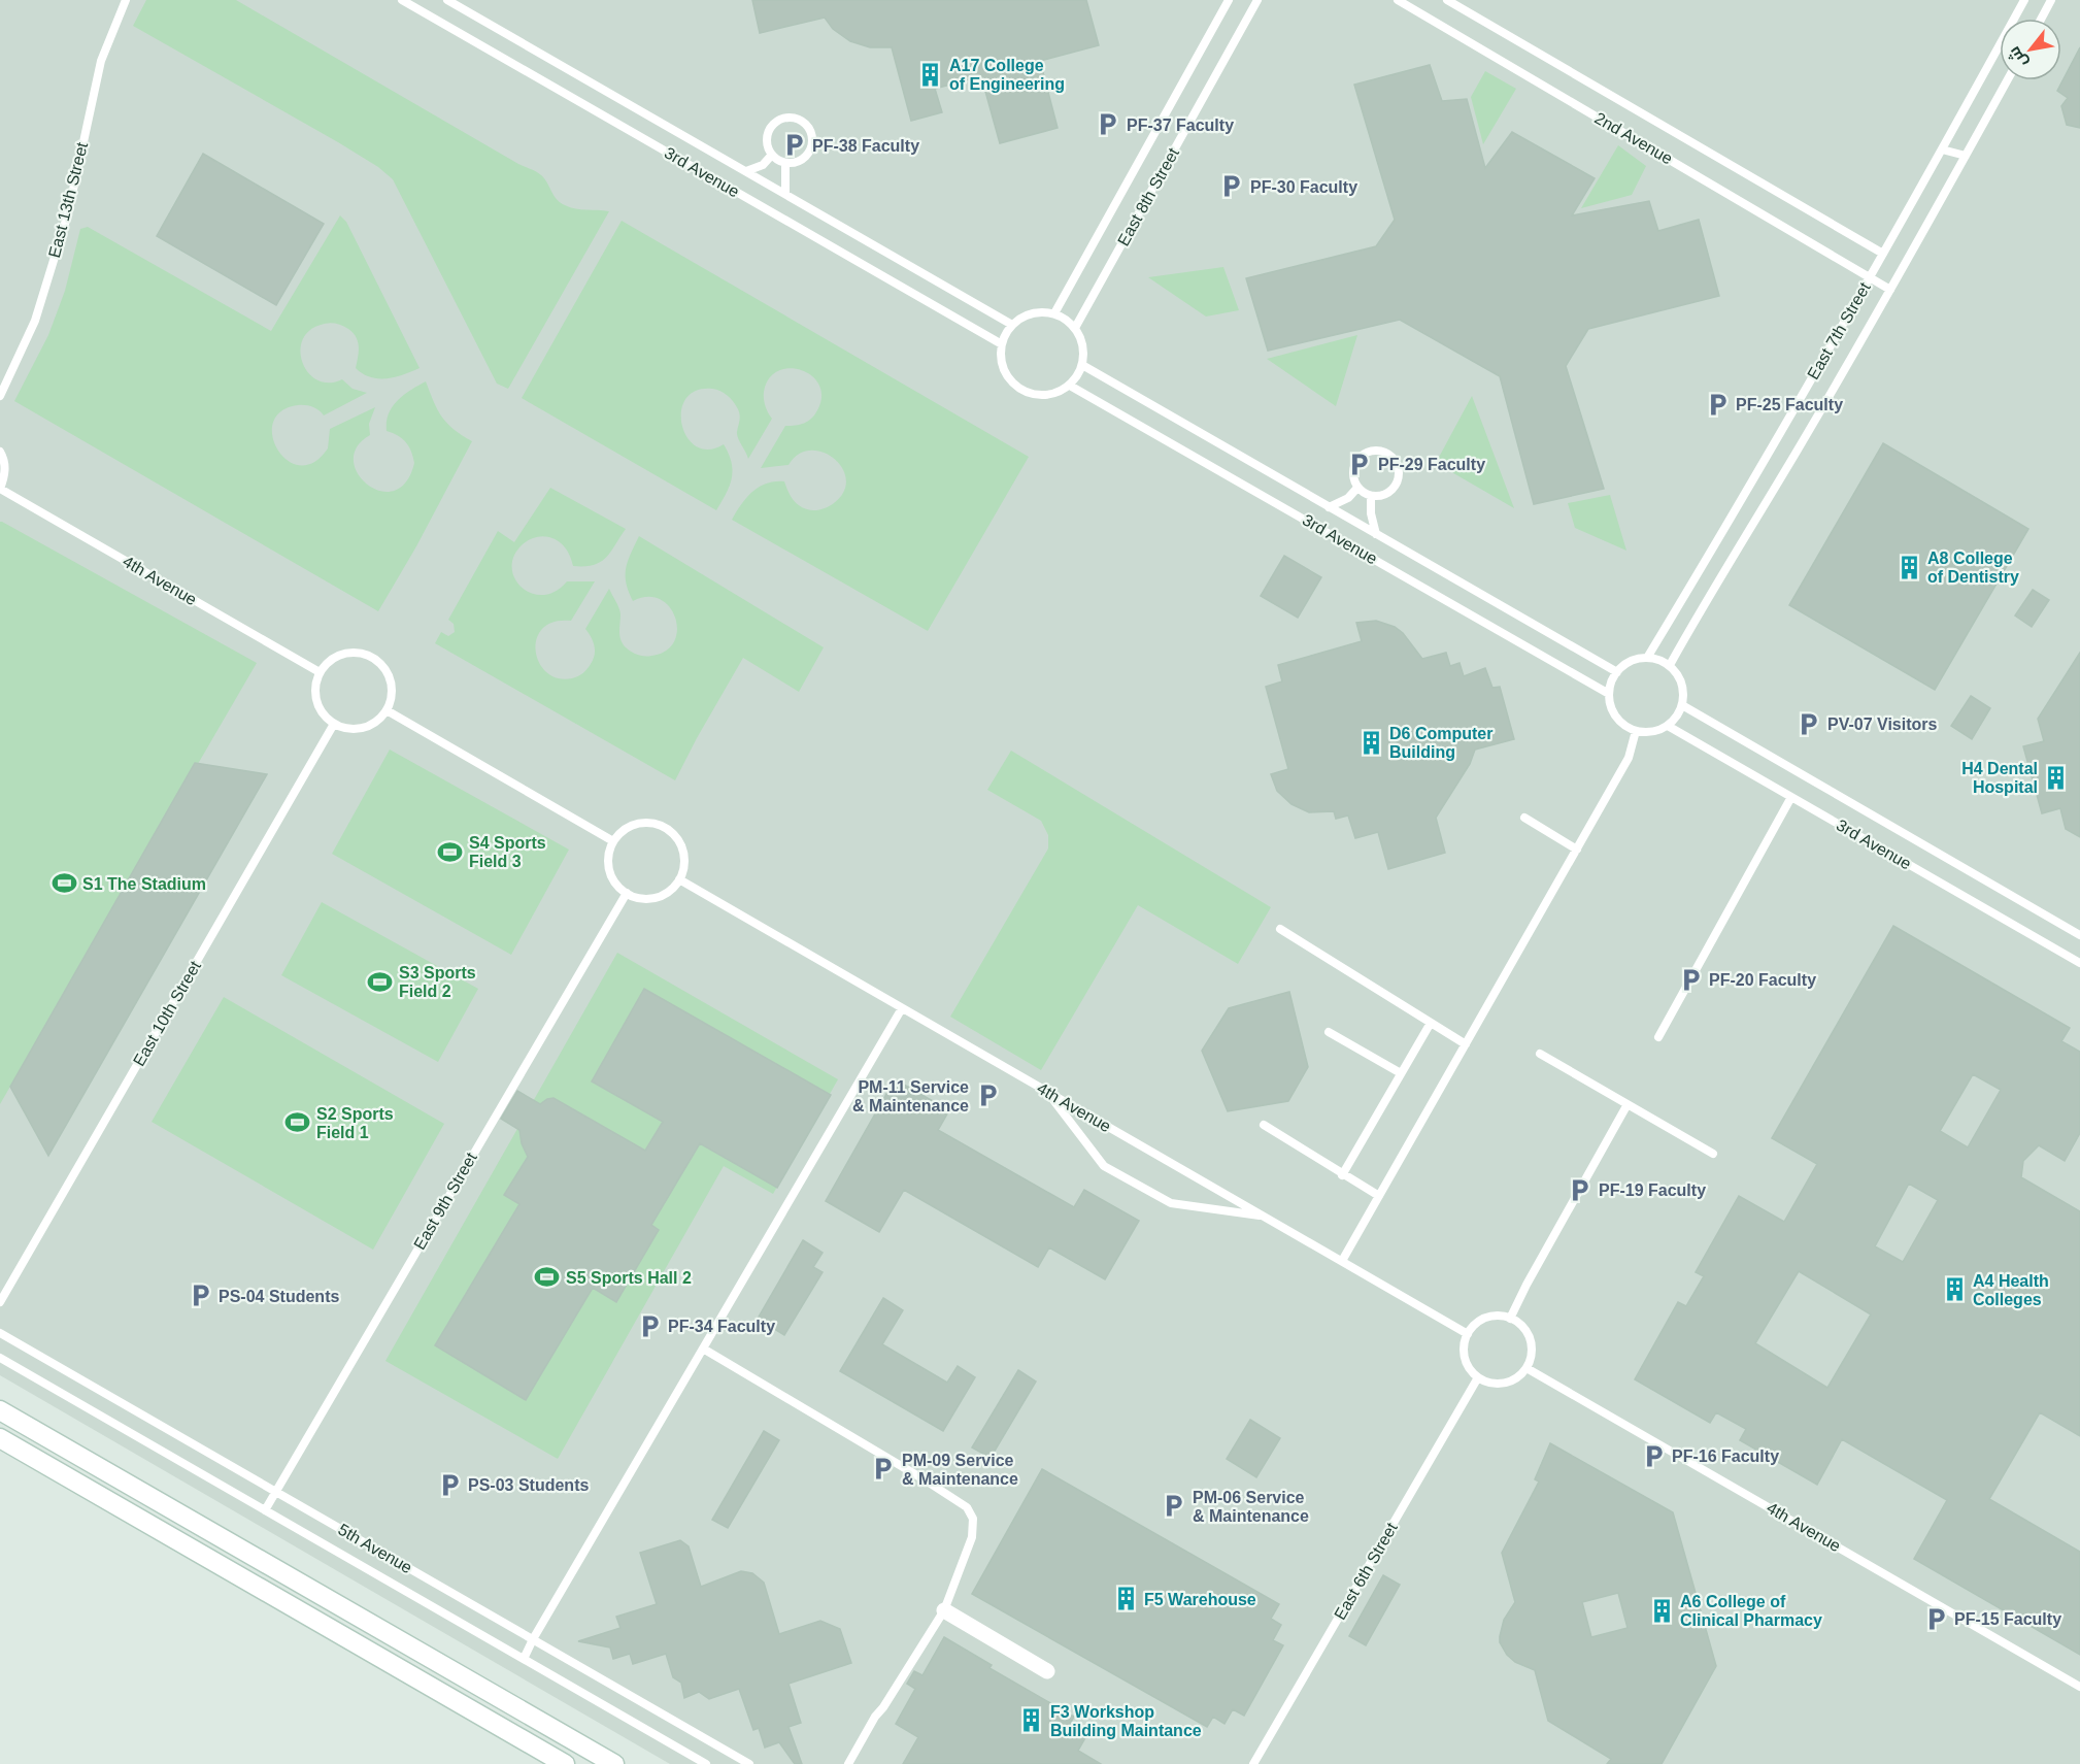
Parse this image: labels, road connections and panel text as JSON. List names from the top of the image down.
{
  "streets": {
    "lane": [
      "2nd Avenue",
      "3rd Avenue",
      "East 8th Street",
      "East 13th Street",
      "East 7th Street",
      "4th Avenue",
      "East 10th Street",
      "East 9th Street",
      "5th Avenue",
      "East 6th Street"
    ]
  },
  "crossings": [
    ["2nd Avenue", "East 7th Street"],
    ["3rd Avenue", "East 8th Street"],
    ["3rd Avenue", "East 7th Street"],
    ["4th Avenue", "East 10th Street"],
    ["4th Avenue", "East 9th Street"],
    ["4th Avenue", "East 6th Street"],
    ["East 9th Street", "5th Avenue"]
  ],
  "places": {
    "building": [
      "A17 College of Engineering",
      "A8 College of Dentistry",
      "D6 Computer Building",
      "H4 Dental Hospital",
      "A4 Health Colleges",
      "F5 Warehouse",
      "A6 College of Clinical Pharmacy",
      "F3 Workshop Building Maintance"
    ],
    "parking": [
      "PF-37 Faculty",
      "PF-38 Faculty",
      "PF-30 Faculty",
      "PF-25 Faculty",
      "PF-29 Faculty",
      "PV-07 Visitors",
      "PF-20 Faculty",
      "PM-11 Service & Maintenance",
      "PF-19 Faculty",
      "PS-04 Students",
      "PF-34 Faculty",
      "PF-16 Faculty",
      "PM-09 Service & Maintenance",
      "PS-03 Students",
      "PM-06 Service & Maintenance",
      "PF-15 Faculty"
    ],
    "sports": [
      "S4 Sports Field 3",
      "S1 The Stadium",
      "S3 Sports Field 2",
      "S2 Sports Field 1",
      "S5 Sports Hall 2"
    ]
  },
  "north": "bottom left"
}
